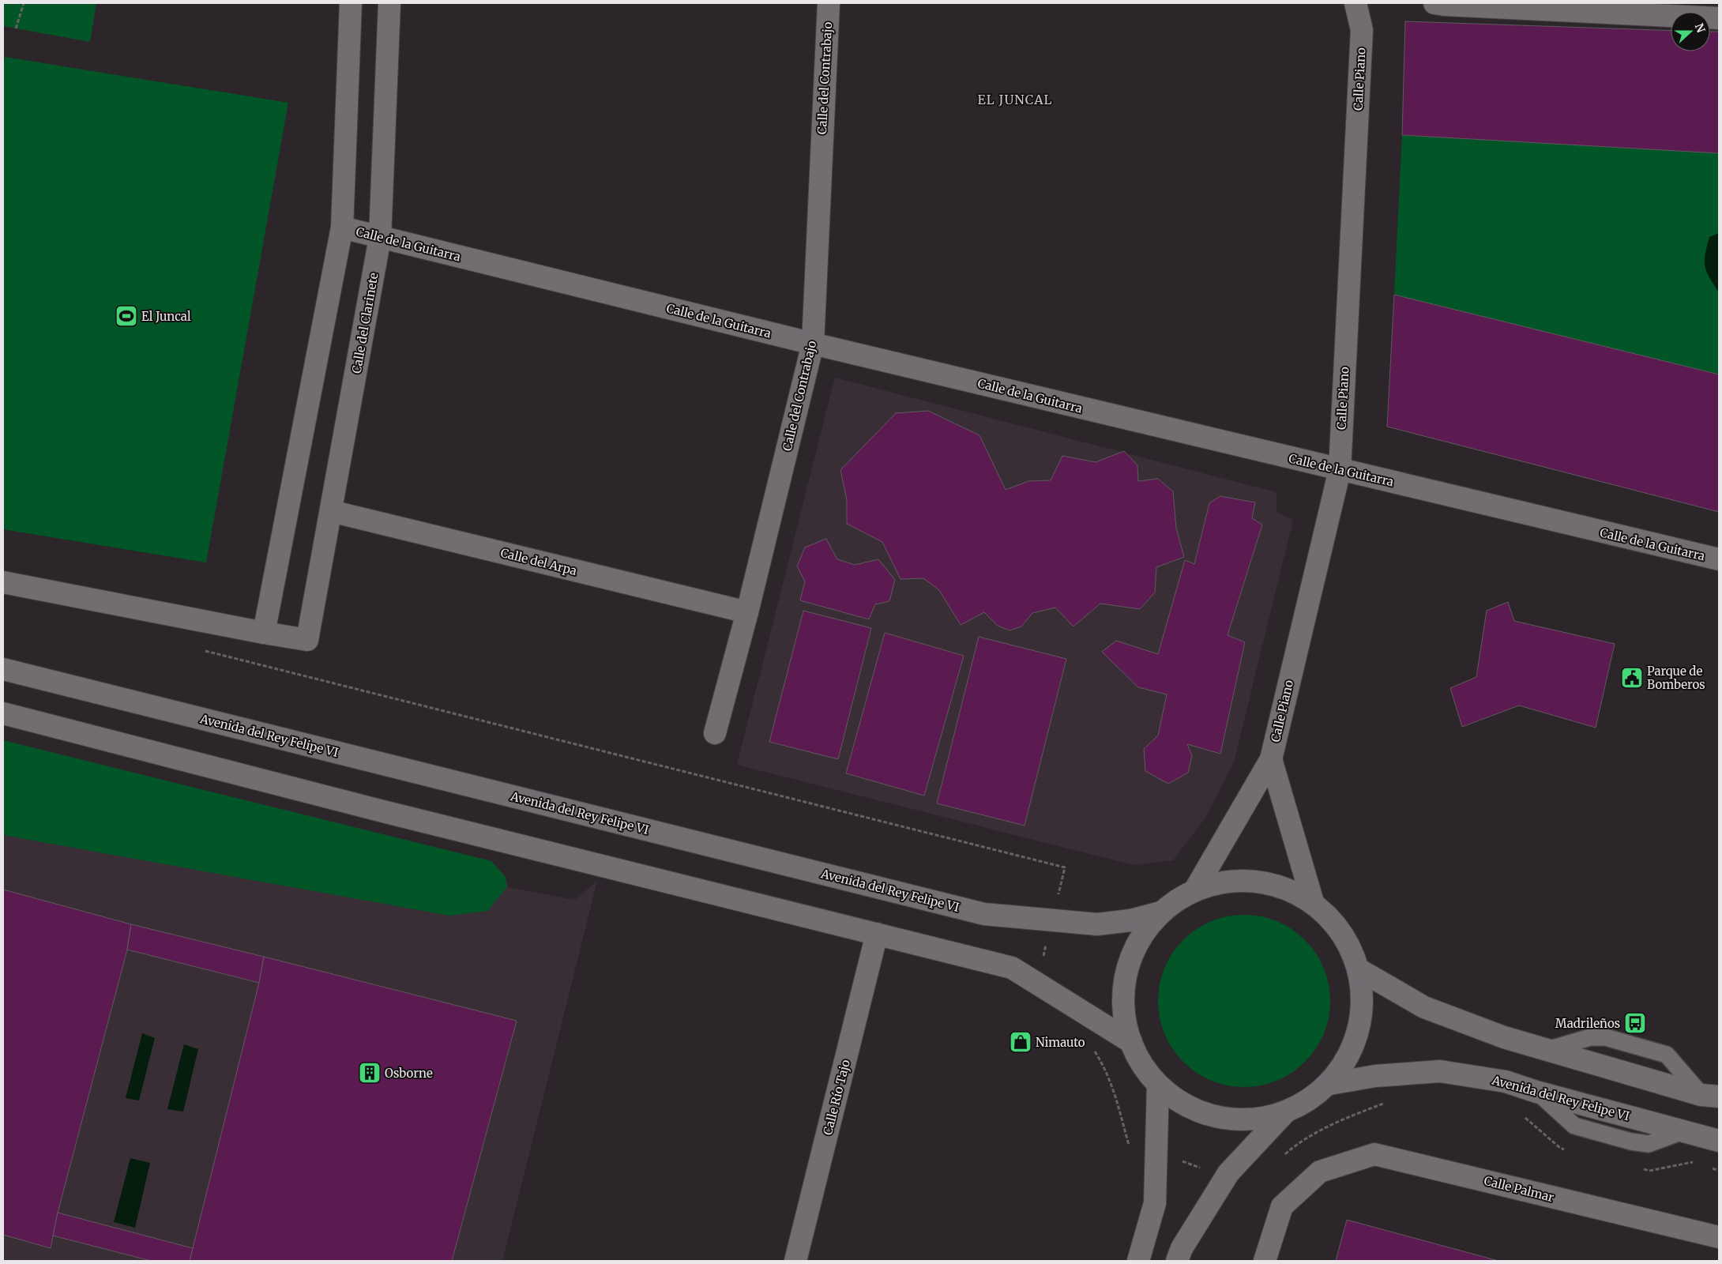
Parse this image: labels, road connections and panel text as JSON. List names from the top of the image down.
{
  "streets": {
    "street": [
      "Calle del Contrabajo",
      "Calle Piano",
      "Calle de la Guitarra",
      "Calle del Clarinete",
      "Calle del Arpa",
      "Avenida del Rey Felipe VI",
      "Calle Río Tajo",
      "Calle Palmar"
    ]
  },
  "crossings": [
    ["Calle del Contrabajo", "Calle de la Guitarra"],
    ["Calle del Contrabajo", "Calle del Arpa"],
    ["Calle Piano", "Calle de la Guitarra"],
    ["Calle de la Guitarra", "Calle del Clarinete"],
    ["Calle del Clarinete", "Calle del Arpa"]
  ],
  "districts": ["EL JUNCAL"],
  "places": {
    "sports": ["El Juncal"],
    "public building": ["Parque de Bomberos"],
    "bus stop": ["Madrileños"],
    "shop": ["Nimauto"],
    "building": ["Osborne"]
  },
  "north": "right"
}
